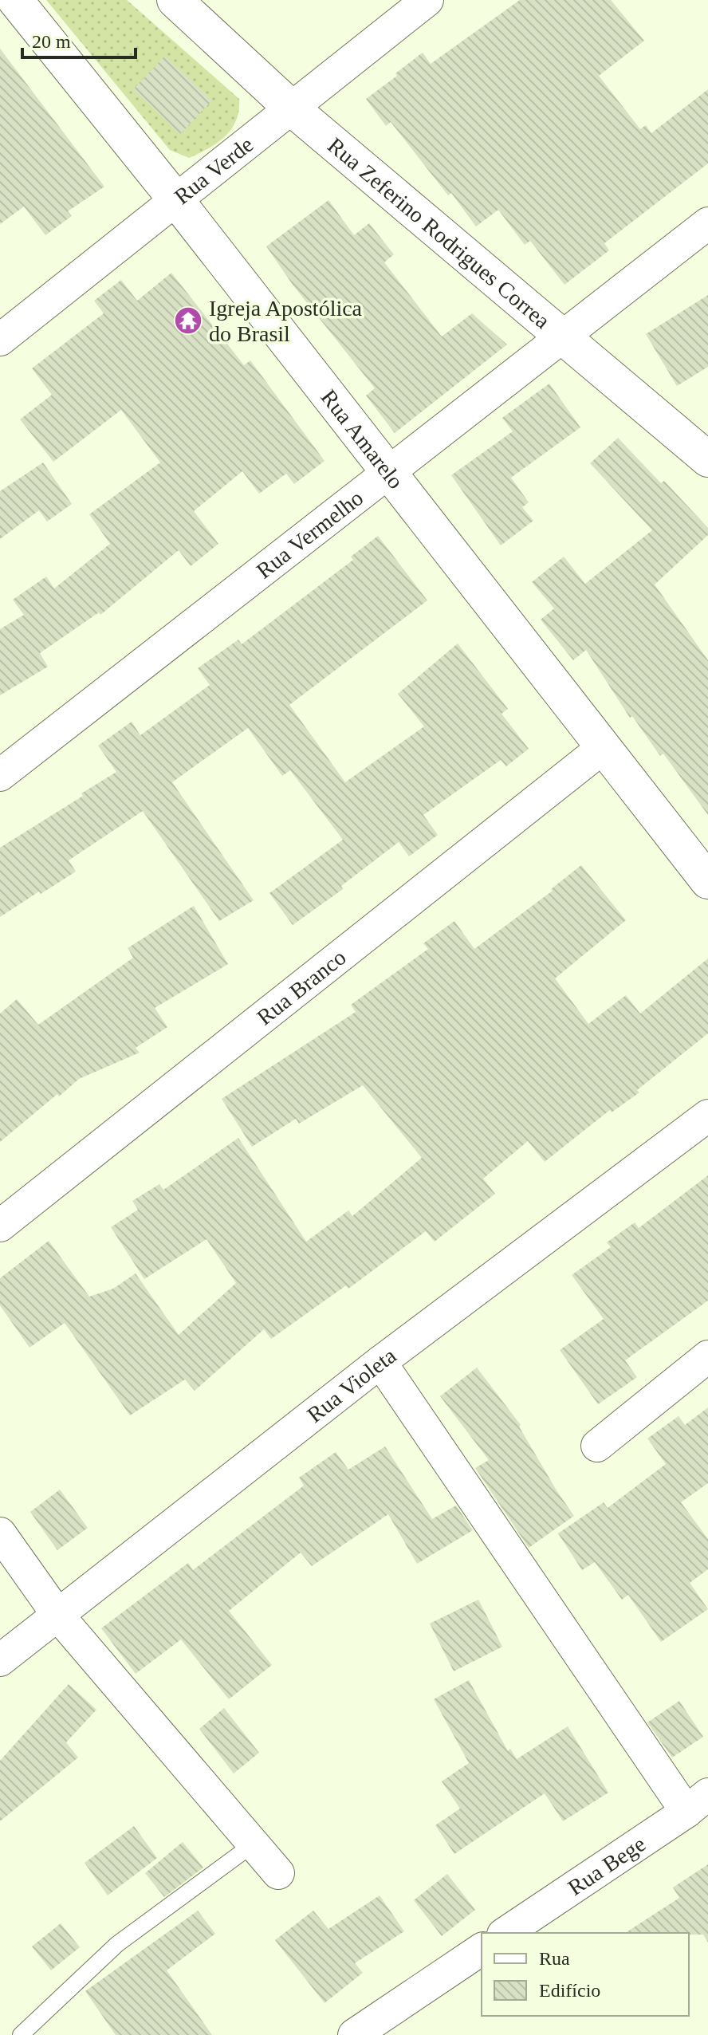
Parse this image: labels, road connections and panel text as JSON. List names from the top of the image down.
{
  "streets": {
    "street": [
      "Rua Verde",
      "Rua Zeferino Rodrigues Correa",
      "Rua Amarelo",
      "Rua Vermelho",
      "Rua Branco",
      "Rua Violeta",
      "Rua Bege"
    ]
  },
  "crossings": [
    ["Rua Verde", "Rua Zeferino Rodrigues Correa"],
    ["Rua Verde", "Rua Amarelo"],
    ["Rua Zeferino Rodrigues Correa", "Rua Vermelho"],
    ["Rua Amarelo", "Rua Vermelho"],
    ["Rua Amarelo", "Rua Branco"]
  ],
  "places": {
    "temple": ["Igreja Apostólica do Brasil"]
  },
  "legend": ["Rua", "Edifício"],
  "scale_bar": "20 m"
}
